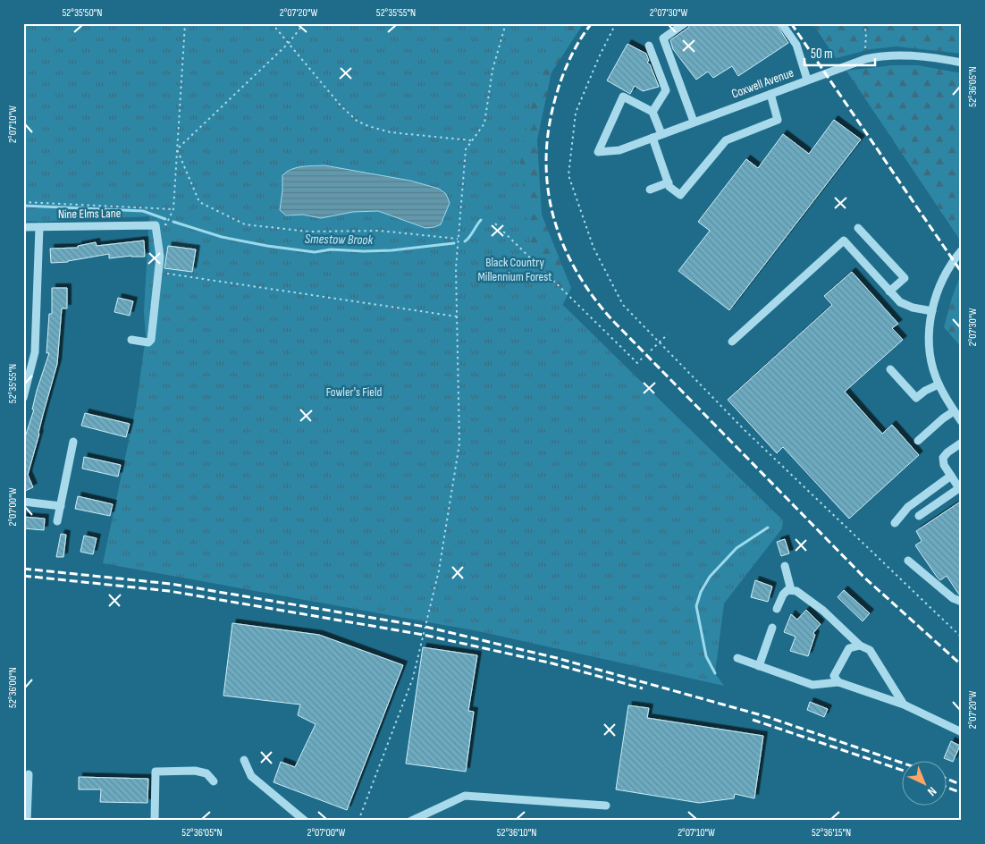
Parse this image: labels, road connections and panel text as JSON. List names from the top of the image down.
{
  "streets": {
    "street": ["Coxwell Avenue", "Nine Elms Lane"]
  },
  "water": ["Smestow Brook"],
  "parks": ["Black Country Millennium Forest", "Fowler's Field"],
  "scale_bar": "50 m",
  "north": "bottom right",
  "coordinates": [
    "52°35'50\"N",
    "2°07'20\"W",
    "52°35'55\"N",
    "2°07'30\"W",
    "52°36'05\"N",
    "2°07'10\"W",
    "2°07'00\"W",
    "52°36'00\"N",
    "52°36'10\"N",
    "52°36'15\"N"
  ]
}
